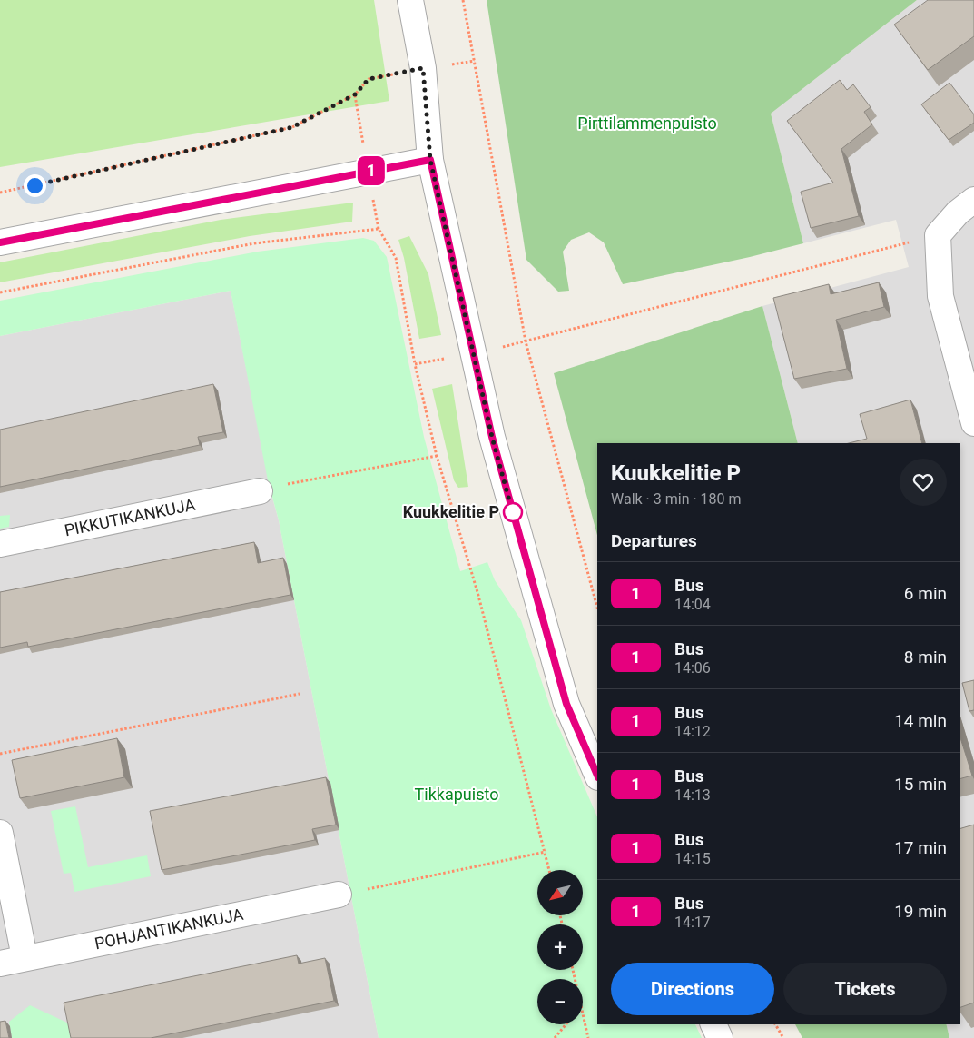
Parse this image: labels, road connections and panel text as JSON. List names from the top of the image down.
{
  "streets": {
    "street": ["PIKKUTIKANKUJA", "POHJANTIKANKUJA"]
  },
  "parks": ["Pirttilammenpuisto", "Tikkapuisto"],
  "places": ["Kuukkelitie P"],
  "lines": ["bus line 1"],
  "north": "bottom left",
  "page": {
    "on_map": "1",
    "heading": [
      ["Kuukkelitie P", "Walk · 3 min · 180 m"],
      "Departures"
    ],
    "list": [
      {
        "mark": "1",
        "name": "Bus",
        "note": "14:04",
        "value": "6 min"
      },
      {
        "mark": "1",
        "name": "Bus",
        "note": "14:06",
        "value": "8 min"
      },
      {
        "mark": "1",
        "name": "Bus",
        "note": "14:12",
        "value": "14 min"
      },
      {
        "mark": "1",
        "name": "Bus",
        "note": "14:13",
        "value": "15 min"
      },
      {
        "mark": "1",
        "name": "Bus",
        "note": "14:15",
        "value": "17 min"
      },
      {
        "mark": "1",
        "name": "Bus",
        "note": "14:17",
        "value": "19 min"
      }
    ],
    "map_buttons": ["+", "−"],
    "buttons": ["Directions", "Tickets"]
  }
}
